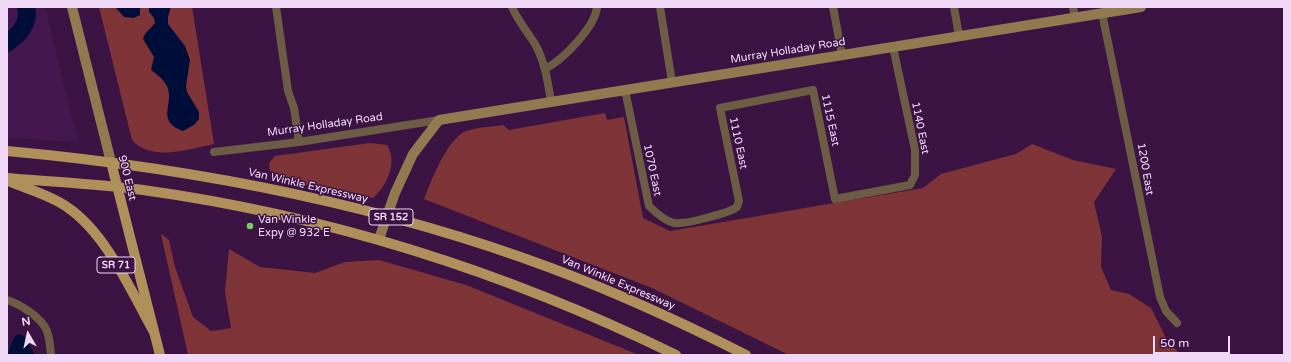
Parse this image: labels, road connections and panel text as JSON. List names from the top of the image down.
{
  "streets": {
    "main road": [
      "Murray Holladay Road",
      "900 East",
      "Van Winkle Expressway",
      "SR 152",
      "SR 71"
    ],
    "street": [
      "1115 East",
      "1140 East",
      "1110 East",
      "1200 East",
      "1070 East"
    ]
  },
  "crossings": [
    ["Murray Holladay Road", "1140 East"],
    ["Murray Holladay Road", "1200 East"],
    ["Murray Holladay Road", "1070 East"],
    ["1115 East", "1140 East"],
    ["1115 East", "1110 East"],
    ["1110 East", "1070 East"],
    ["900 East", "Van Winkle Expressway"],
    ["900 East", "SR 152"],
    ["900 East", "SR 71"]
  ],
  "places": ["Van Winkle Expy @ 932 E"],
  "scale_bar": "50 m",
  "north": "top"
}
